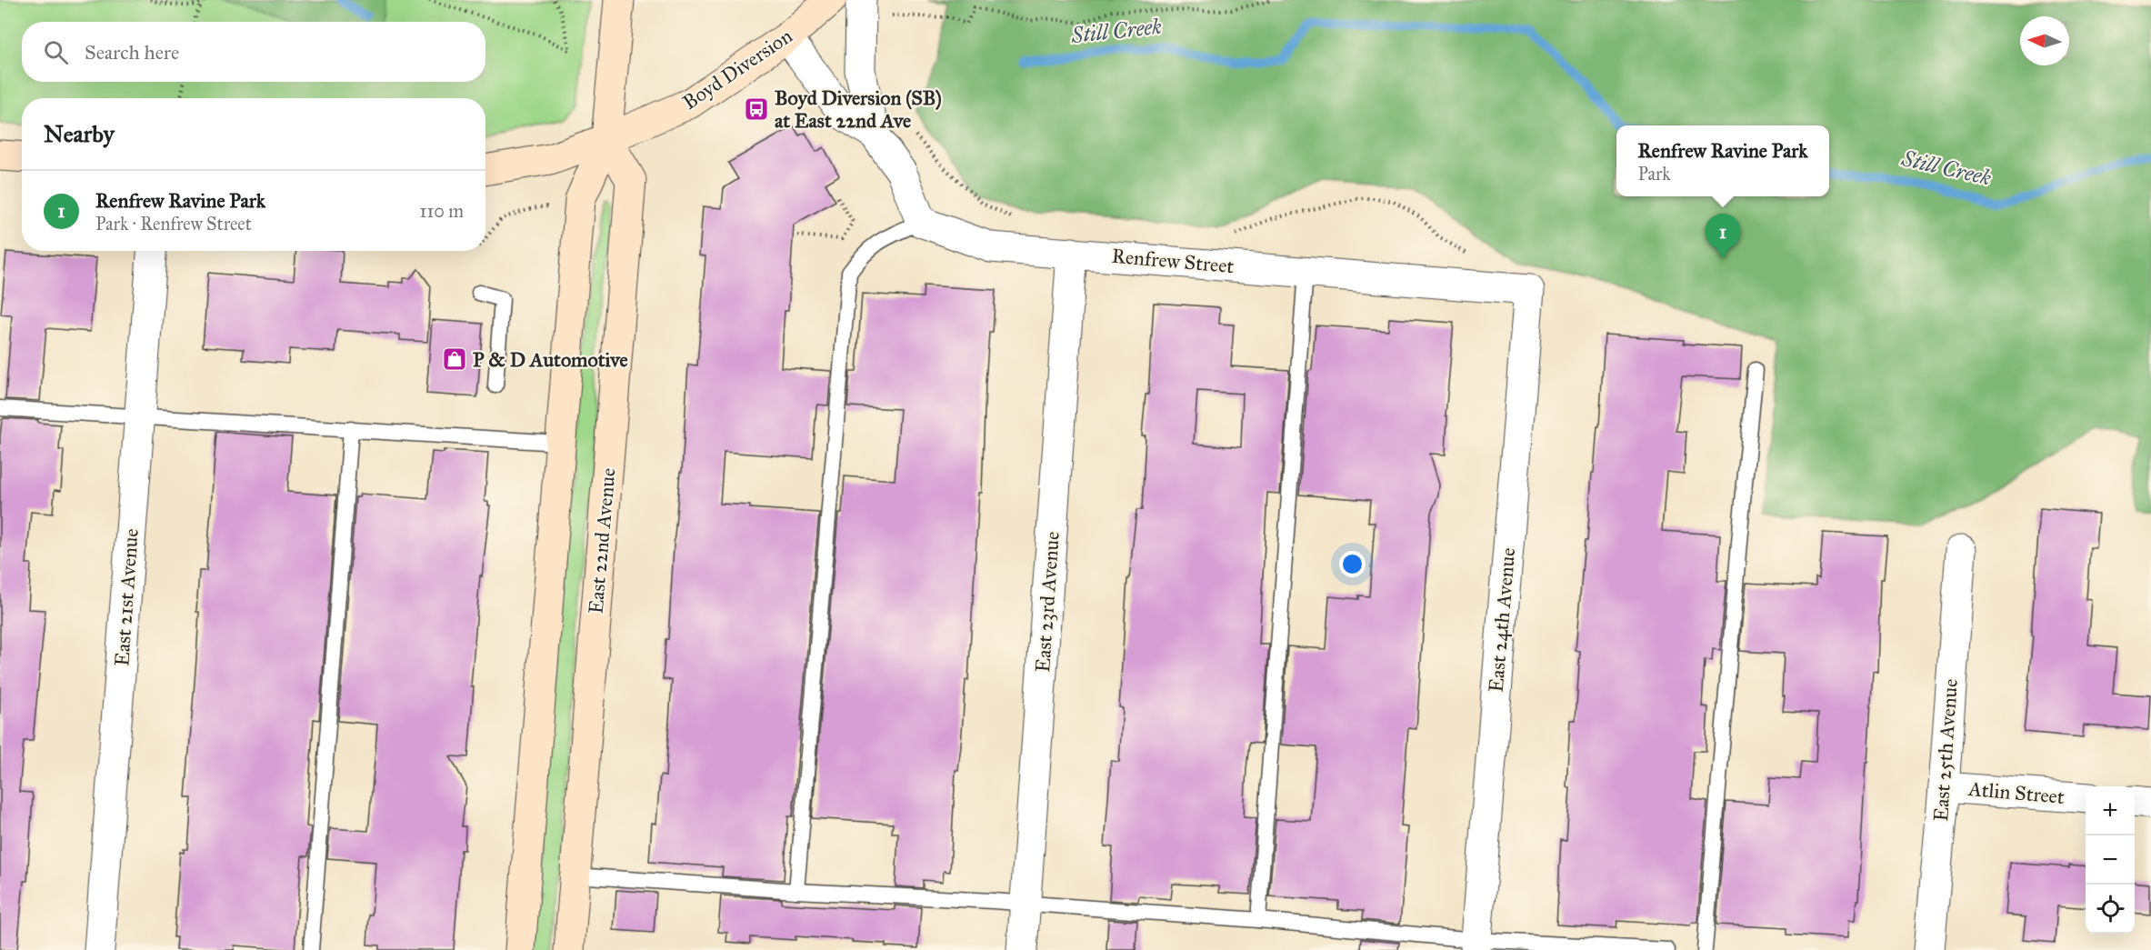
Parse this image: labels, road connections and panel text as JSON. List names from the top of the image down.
{
  "streets": {
    "street": [
      "Boyd Diversion",
      "Renfrew Street",
      "East 22nd Avenue",
      "East 21st Avenue",
      "East 23rd Avenue",
      "East 24th Avenue",
      "East 25th Avenue",
      "Atlin Street"
    ]
  },
  "crossings": [
    ["Boyd Diversion", "East 22nd Avenue"],
    ["Renfrew Street", "East 23rd Avenue"],
    ["Renfrew Street", "East 24th Avenue"],
    ["East 25th Avenue", "Atlin Street"]
  ],
  "water": ["Still Creek"],
  "places": {
    "bus stop": ["Boyd Diversion (SB) at East 22nd Ave"],
    "shop": ["P & D Automotive"]
  },
  "north": "left",
  "page": {
    "search": "Search here",
    "heading": "Nearby",
    "popup": ["Renfrew Ravine Park", "Park"],
    "list": [
      {
        "mark": "1",
        "name": "Renfrew Ravine Park",
        "note": "Park · Renfrew Street",
        "value": "110 m"
      }
    ],
    "pins": "1",
    "map_buttons": ["+", "−"]
  }
}
